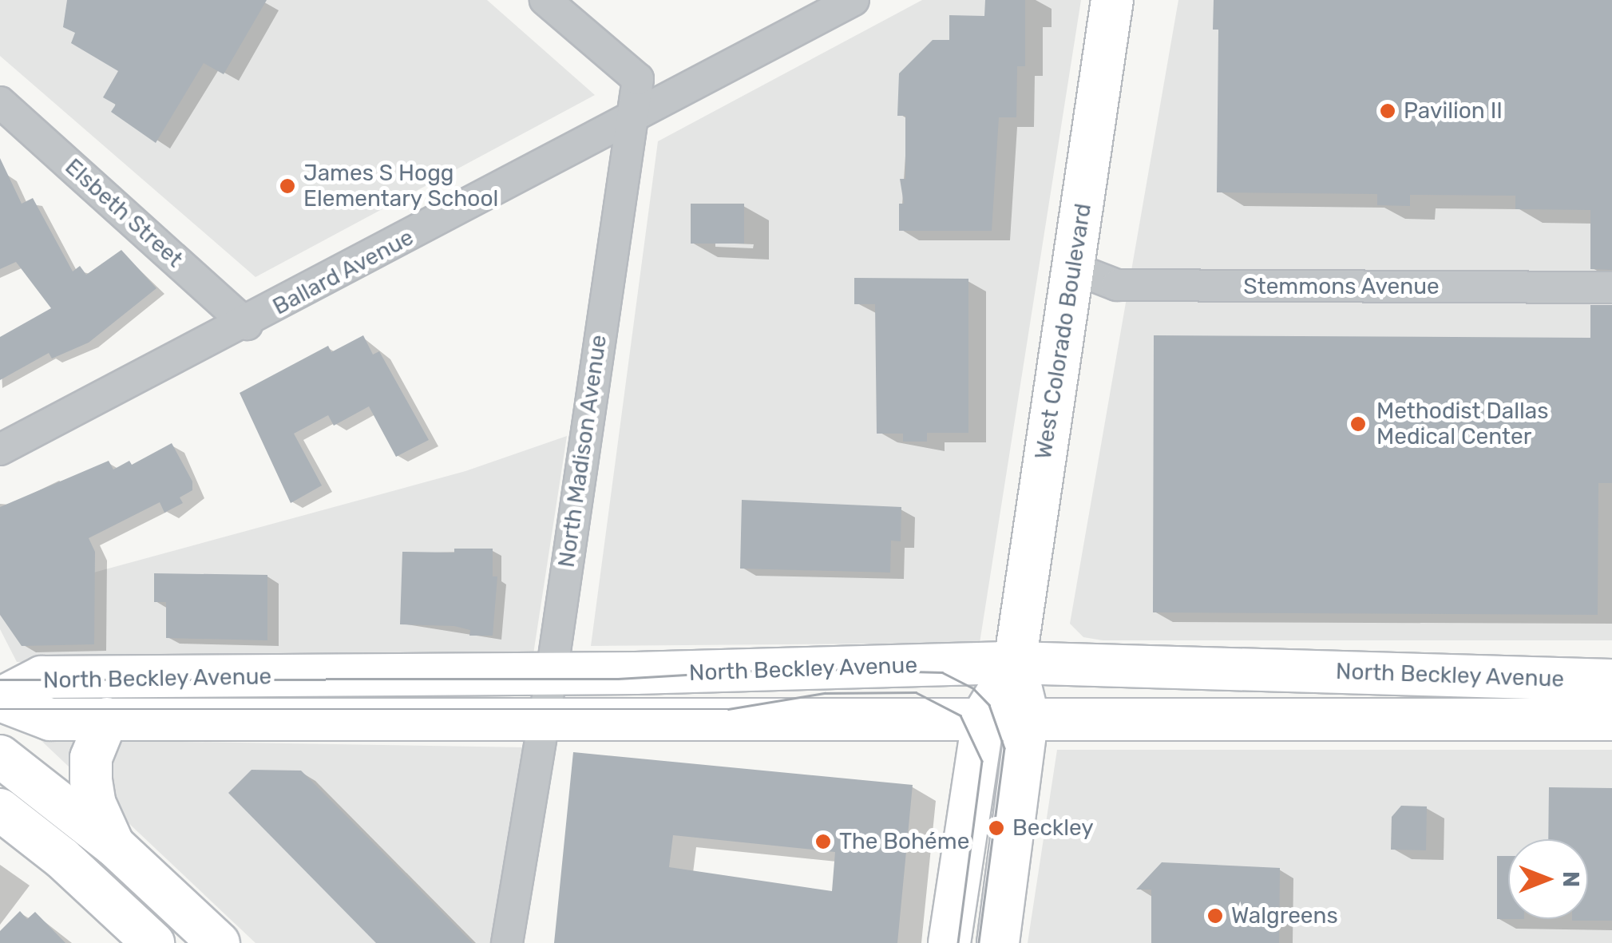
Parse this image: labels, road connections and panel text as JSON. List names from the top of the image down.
{
  "streets": {
    "main road": ["West Colorado Boulevard", "North Beckley Avenue"],
    "street": [
      "Elsbeth Street",
      "Ballard Avenue",
      "Stemmons Avenue",
      "North Madison Avenue"
    ]
  },
  "crossings": [
    ["Elsbeth Street", "Ballard Avenue"],
    ["Ballard Avenue", "North Madison Avenue"],
    ["Stemmons Avenue", "West Colorado Boulevard"],
    ["West Colorado Boulevard", "North Beckley Avenue"],
    ["North Madison Avenue", "North Beckley Avenue"]
  ],
  "places": [
    "Pavilion II",
    "James S Hogg Elementary School",
    "Methodist Dallas Medical Center",
    "Beckley",
    "The Bohéme",
    "Walgreens"
  ],
  "north": "right"
}
